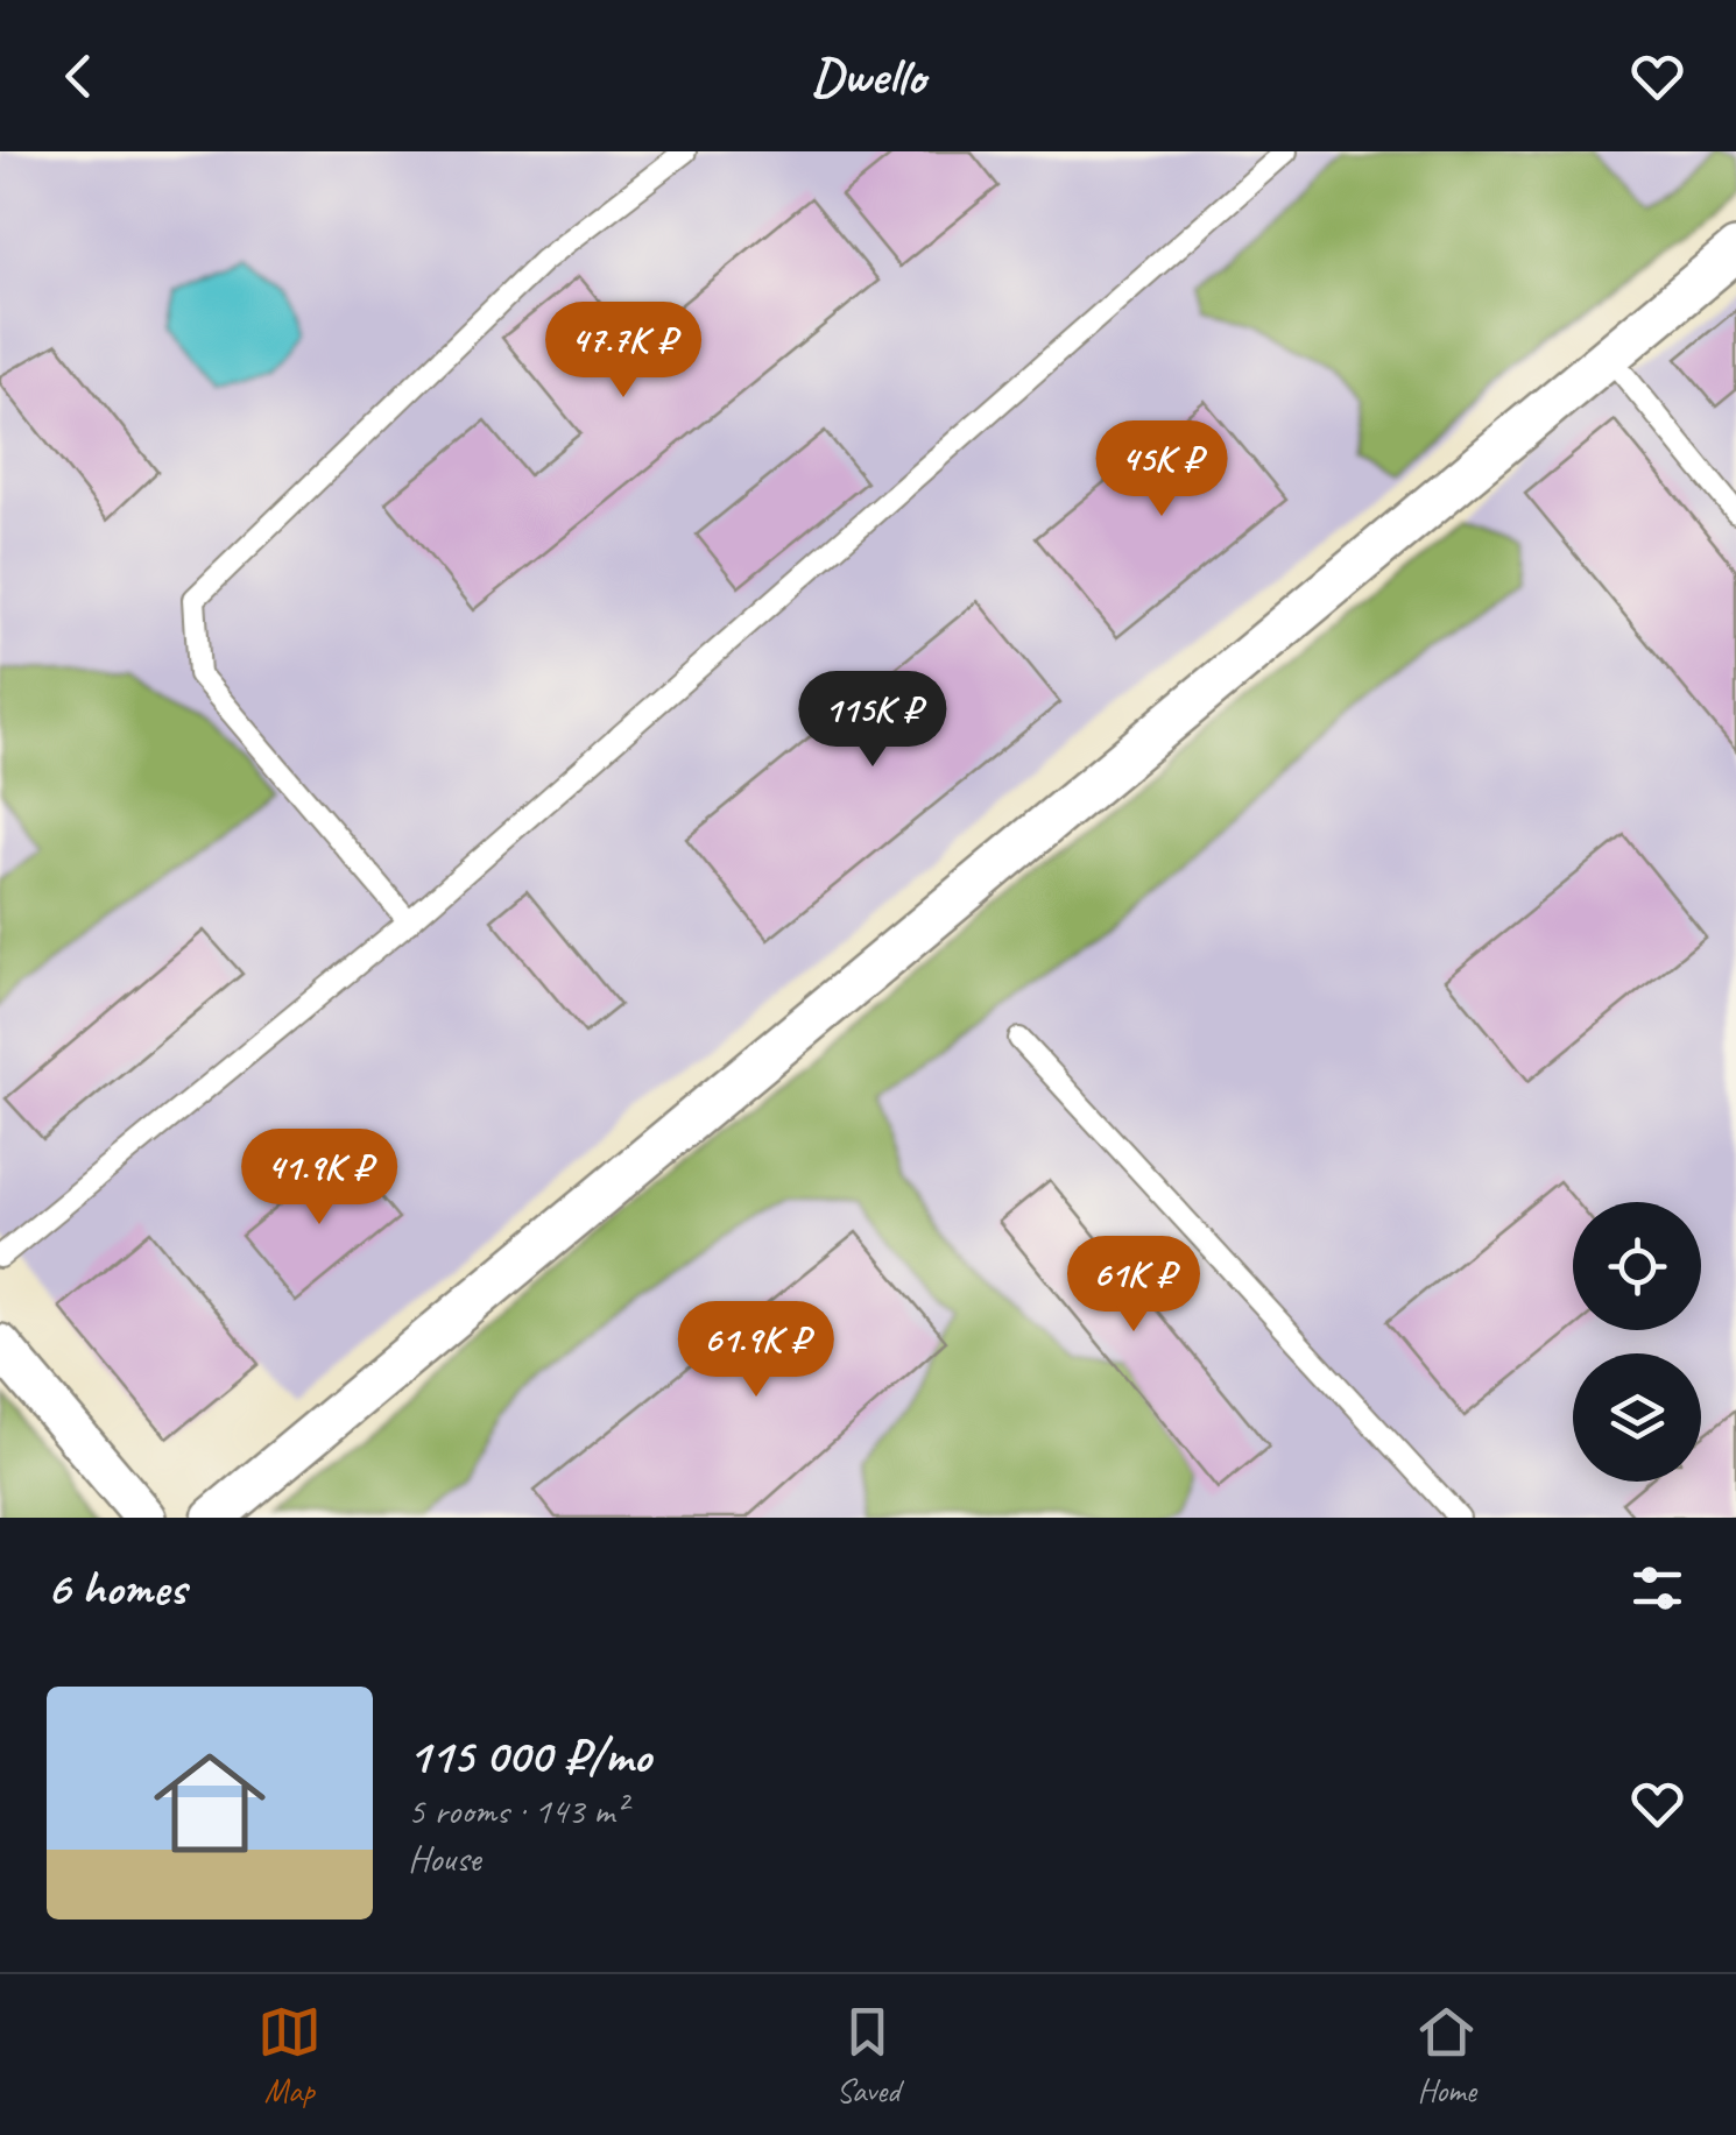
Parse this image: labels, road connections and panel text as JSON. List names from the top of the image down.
{
  "page": {
    "header": "Dwello",
    "price": [
      "47.7K ₽",
      "45K ₽",
      "115K ₽",
      "41.9K ₽",
      "61K ₽",
      "61.9K ₽"
    ],
    "heading": "6 homes",
    "list": [
      {
        "name": "115 000 ₽/mo",
        "note": "5 rooms · 143 m² · House"
      }
    ],
    "tabs": ["Map", "Saved", "Home"]
  }
}
